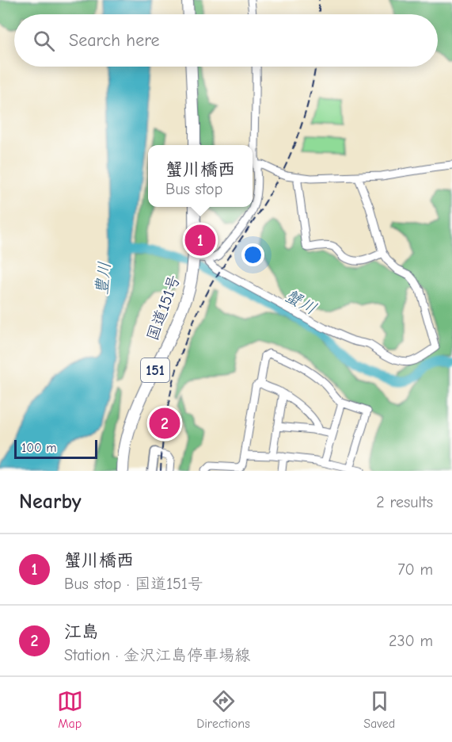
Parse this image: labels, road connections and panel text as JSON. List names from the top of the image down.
{
  "streets": {
    "highway": ["国道151号", "151"]
  },
  "water": ["豊川", "蟹川"],
  "scale_bar": "100 m",
  "page": {
    "search": "Search here",
    "popup": ["蟹川橋西", "Bus stop"],
    "pins": ["1", "2"],
    "scale": "100 m",
    "heading": ["Nearby", "2 results"],
    "list": [
      {
        "mark": "1",
        "name": "蟹川橋西",
        "note": "Bus stop · 国道151号",
        "value": "70 m"
      },
      {
        "mark": "2",
        "name": "江島",
        "note": "Station · 金沢江島停車場線",
        "value": "230 m"
      }
    ],
    "nav": ["Map", "Directions", "Saved"]
  }
}
